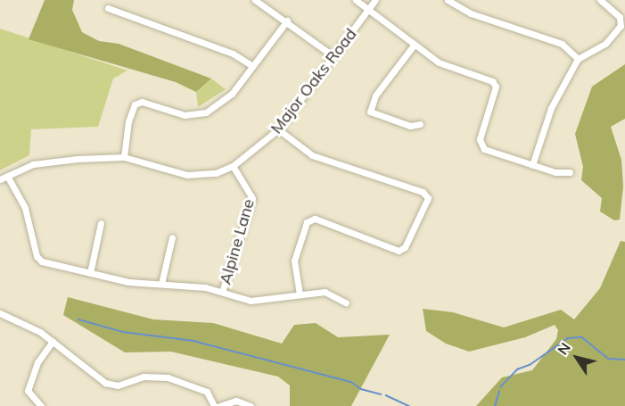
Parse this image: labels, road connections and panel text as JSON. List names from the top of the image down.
{
  "streets": {
    "street": ["Major Oaks Road", "Alpine Lane"]
  },
  "crossings": [
    ["Major Oaks Road", "Alpine Lane"]
  ],
  "north": "top left"
}
